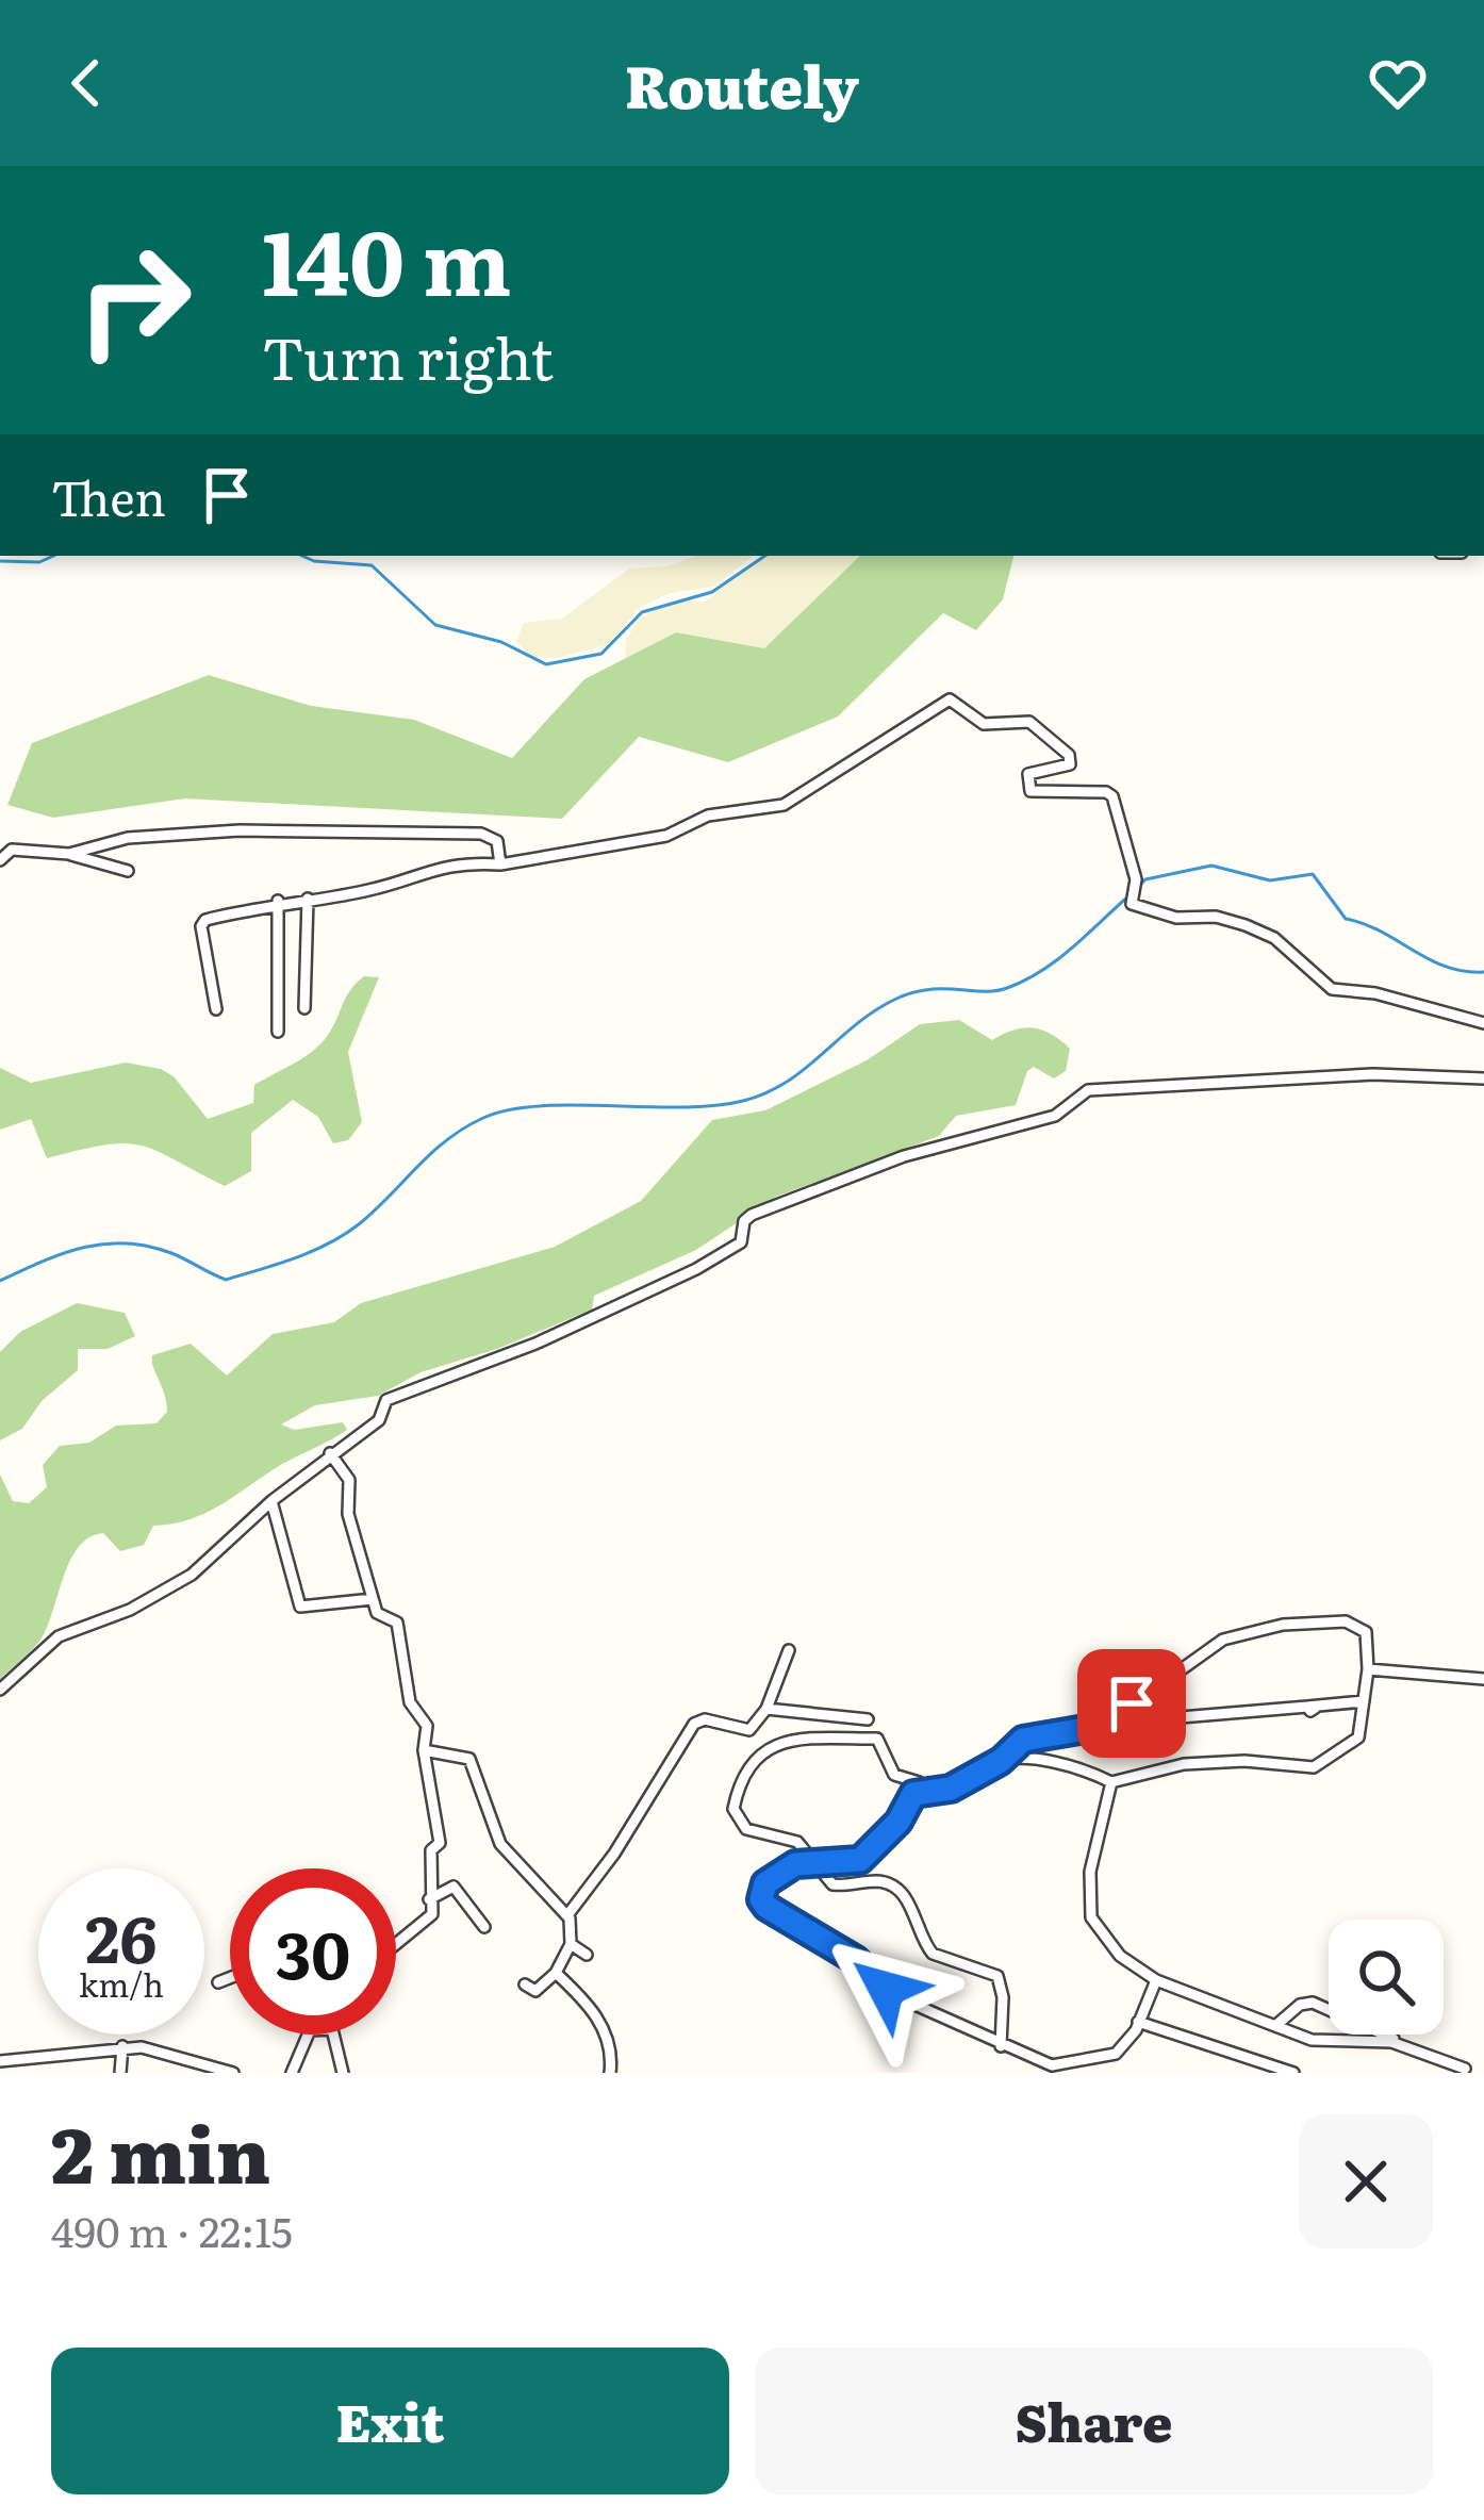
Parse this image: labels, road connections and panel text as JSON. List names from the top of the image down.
{
  "page": {
    "header": "Routely",
    "turn": ["140 m", "Turn right"],
    "then": "Then",
    "speed": "26 km/h",
    "limit": "30",
    "heading": ["2 min", "490 m · 22:15"],
    "buttons": ["Exit", "Share"]
  }
}
